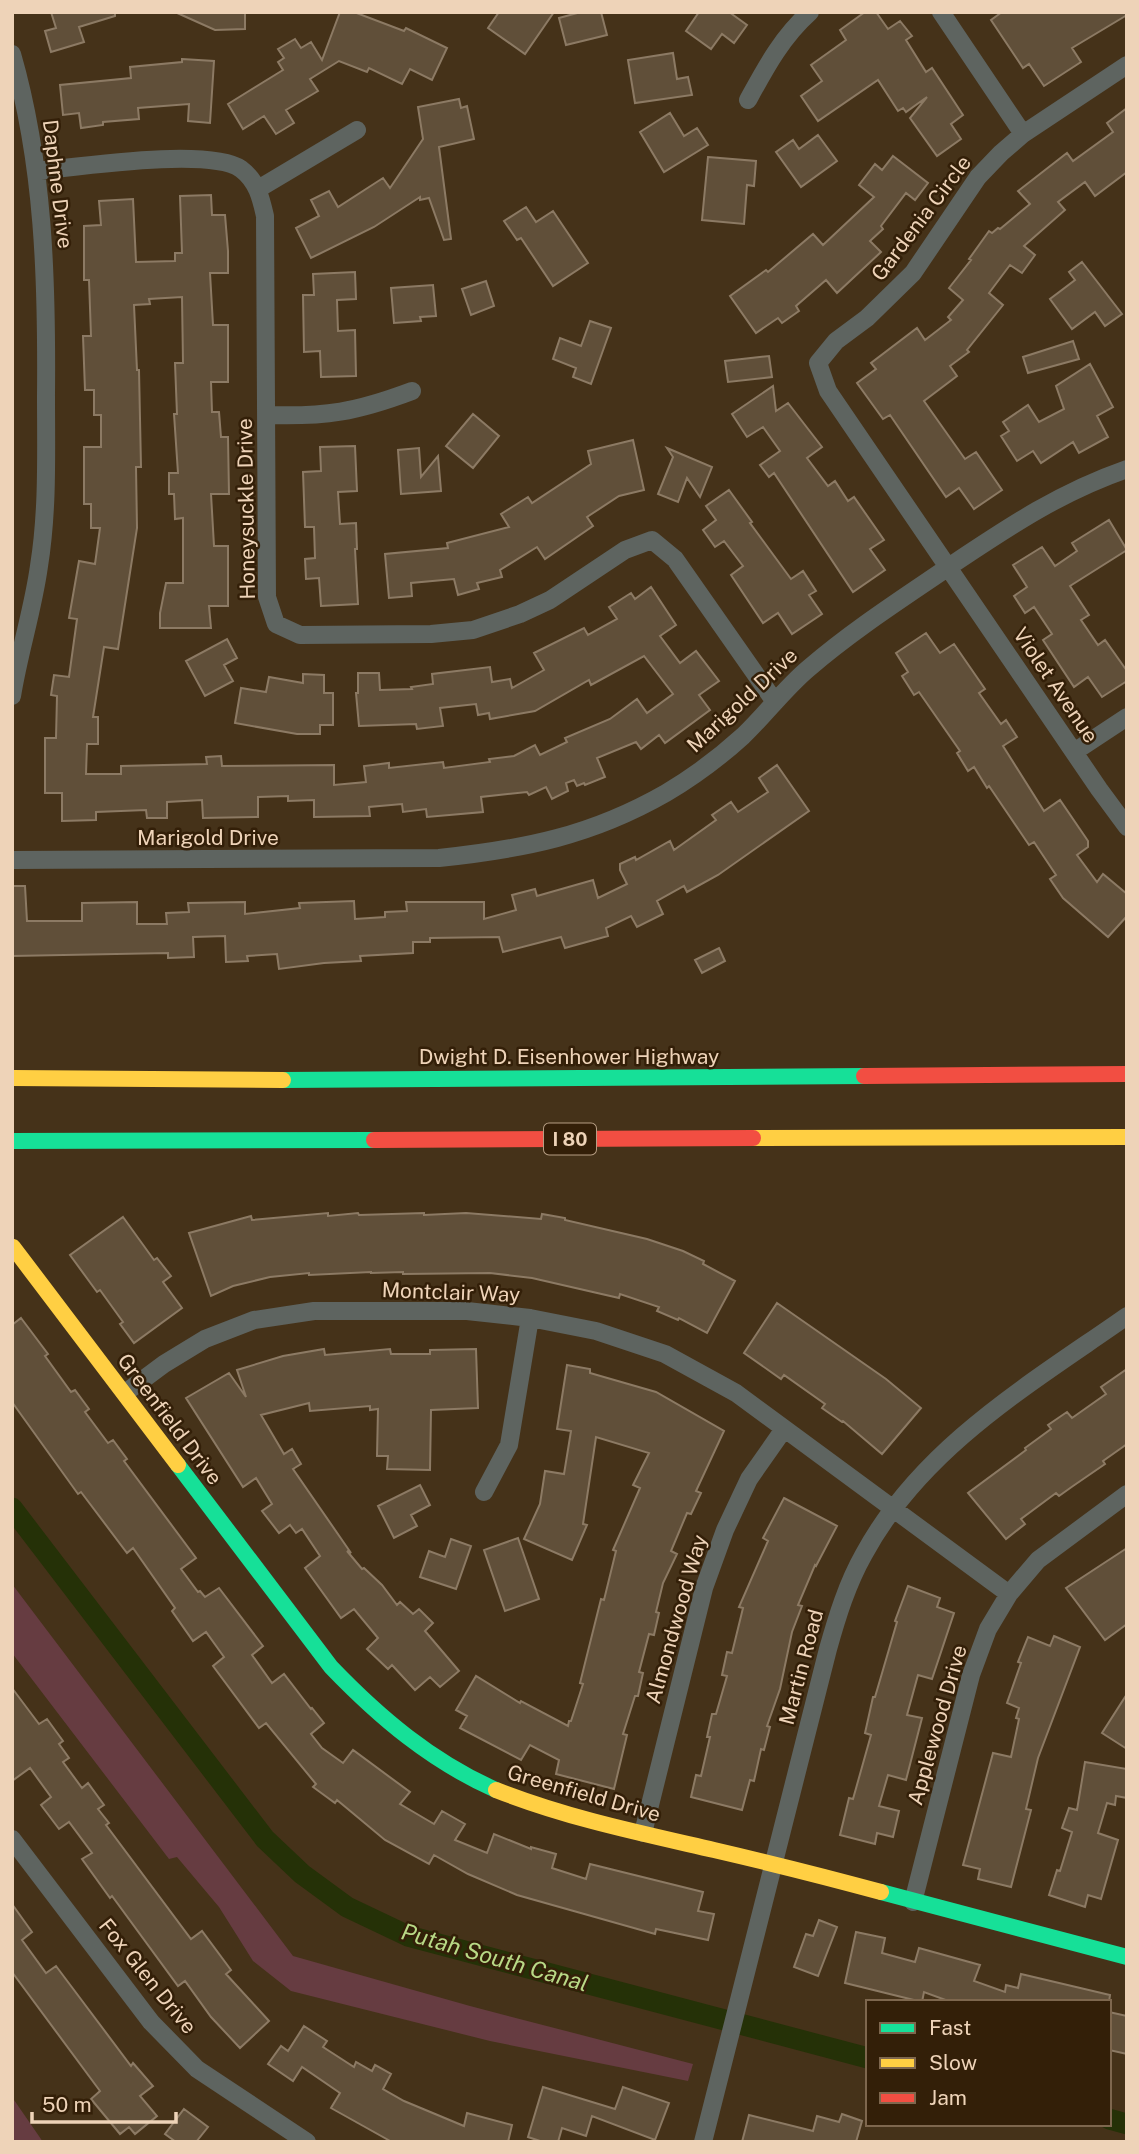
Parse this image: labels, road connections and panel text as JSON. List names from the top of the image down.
{
  "streets": {
    "main road": ["Dwight D. Eisenhower Highway", "I 80", "Greenfield Drive"],
    "street": [
      "Daphne Drive",
      "Gardenia Circle",
      "Honeysuckle Drive",
      "Violet Avenue",
      "Marigold Drive",
      "Montclair Way",
      "Almondwood Way",
      "Martin Road",
      "Applewood Drive",
      "Fox Glen Drive"
    ]
  },
  "crossings": [
    ["Gardenia Circle", "Violet Avenue"],
    ["Gardenia Circle", "Marigold Drive"],
    ["Honeysuckle Drive", "Marigold Drive"],
    ["Violet Avenue", "Marigold Drive"],
    ["Montclair Way", "Greenfield Drive"],
    ["Montclair Way", "Almondwood Way"],
    ["Montclair Way", "Martin Road"],
    ["Montclair Way", "Applewood Drive"],
    ["Greenfield Drive", "Almondwood Way"],
    ["Greenfield Drive", "Martin Road"],
    ["Greenfield Drive", "Applewood Drive"]
  ],
  "water": ["Putah South Canal"],
  "legend": ["Fast", "Slow", "Jam"],
  "scale_bar": "50 m"
}
